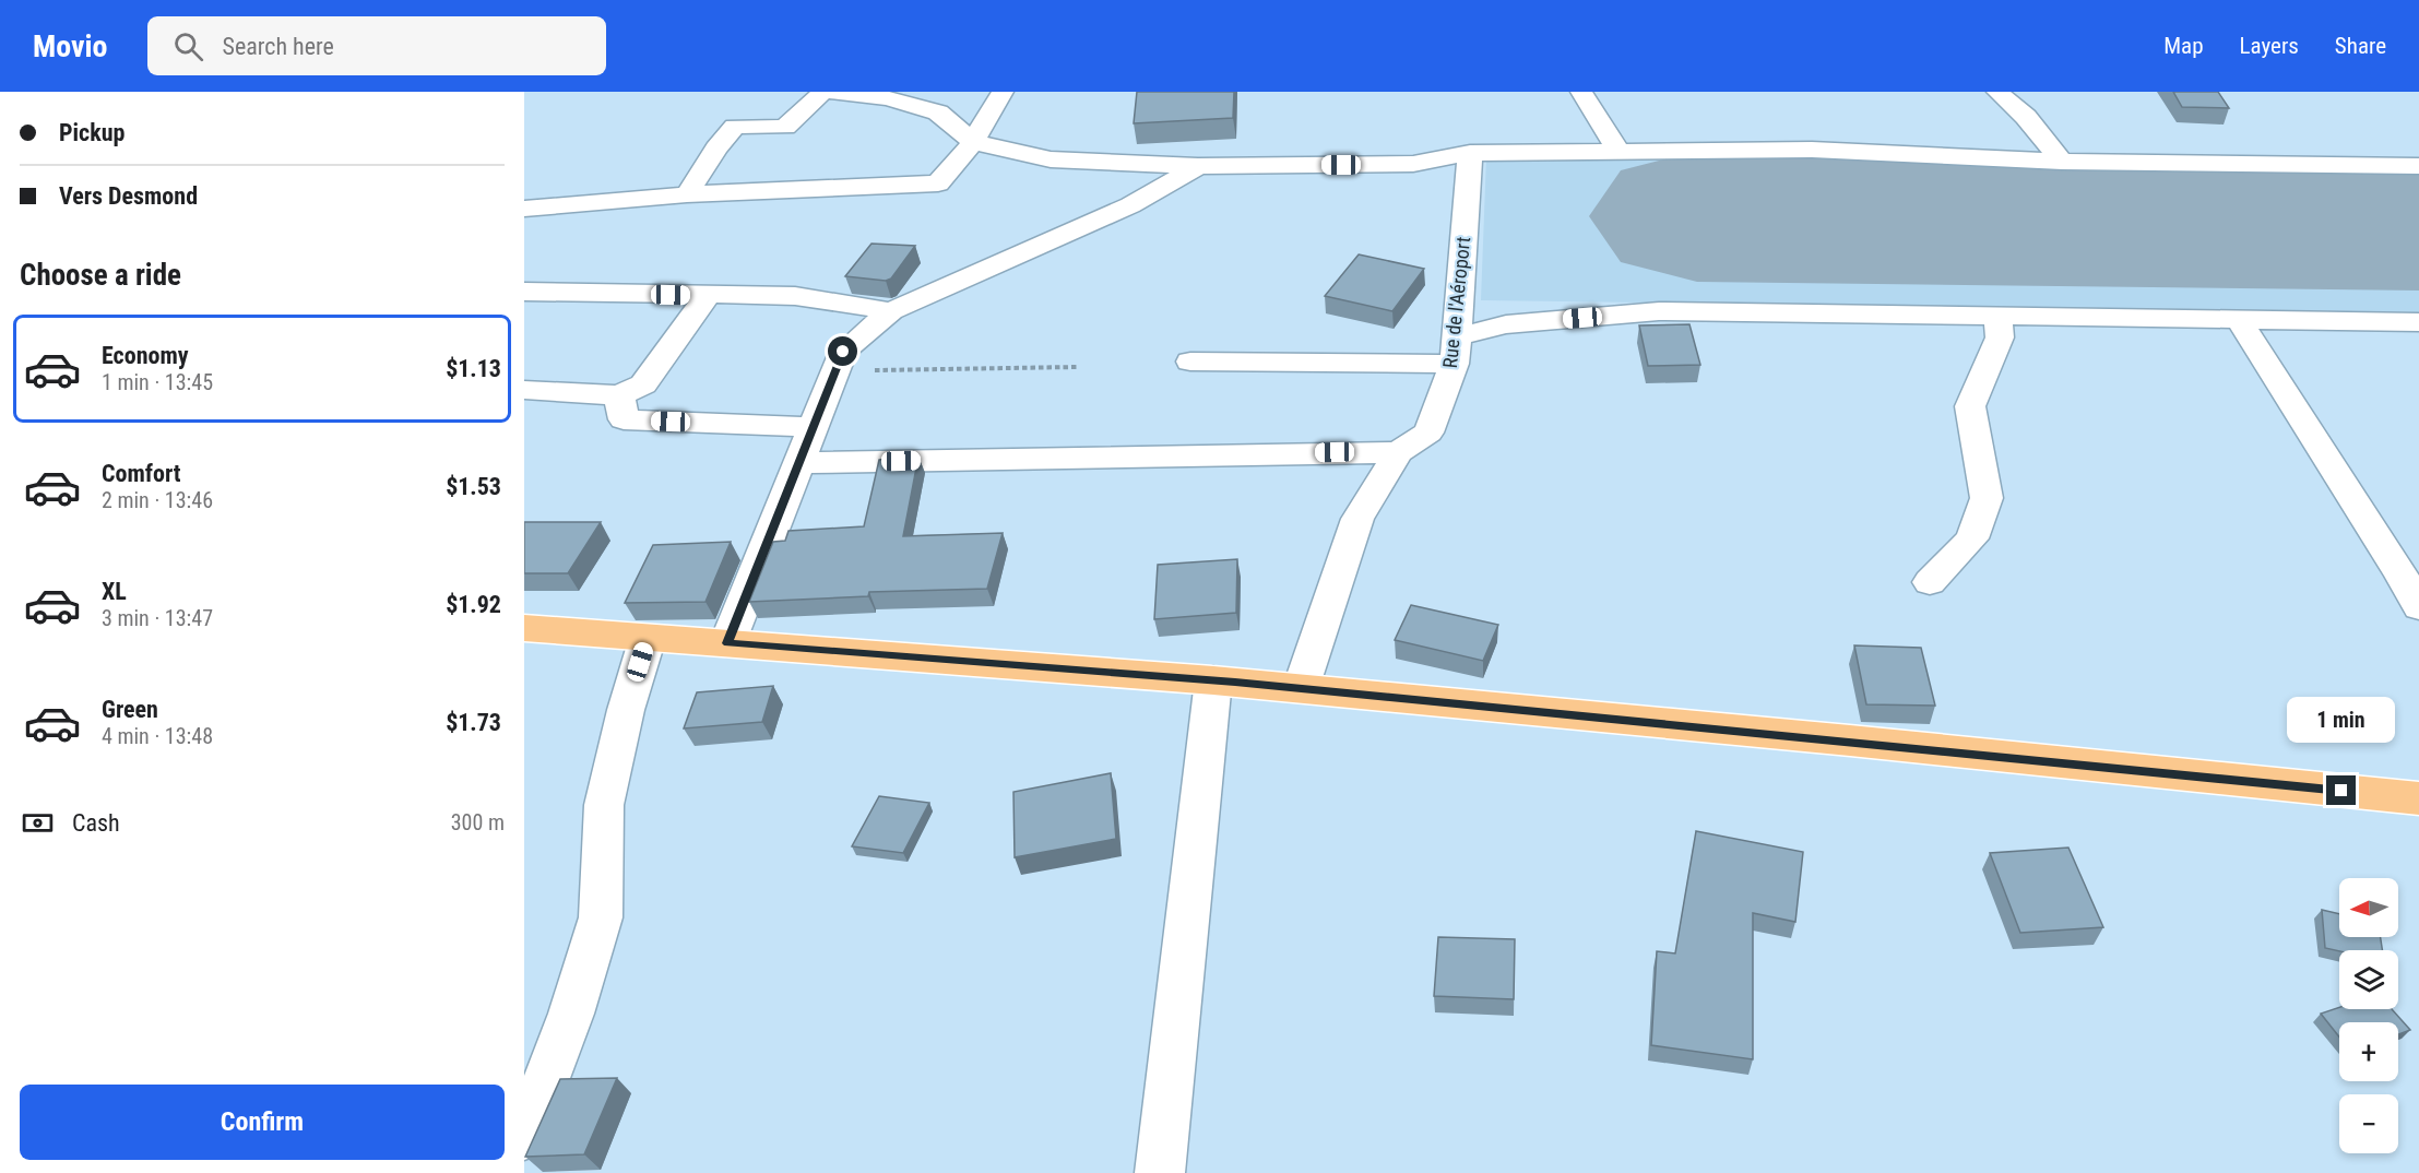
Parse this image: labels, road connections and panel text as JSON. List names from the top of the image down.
{
  "streets": {
    "street": ["Rue de l'Aéroport"]
  },
  "north": "left",
  "page": {
    "header": "Movio",
    "search": "Search here",
    "nav": ["Map", "Layers", "Share"],
    "banner": ["Pickup", "Vers Desmond"],
    "heading": "Choose a ride",
    "list": [
      {
        "name": "Economy",
        "note": "1 min · 13:45",
        "value": "$1.13"
      },
      {
        "name": "Comfort",
        "note": "2 min · 13:46",
        "value": "$1.53"
      },
      {
        "name": "XL",
        "note": "3 min · 13:47",
        "value": "$1.92"
      },
      {
        "name": "Green",
        "note": "4 min · 13:48",
        "value": "$1.73"
      }
    ],
    "bubble": "1 min",
    "pay": ["Cash", "300 m"],
    "map_buttons": ["+", "−"],
    "buttons": "Confirm"
  }
}
